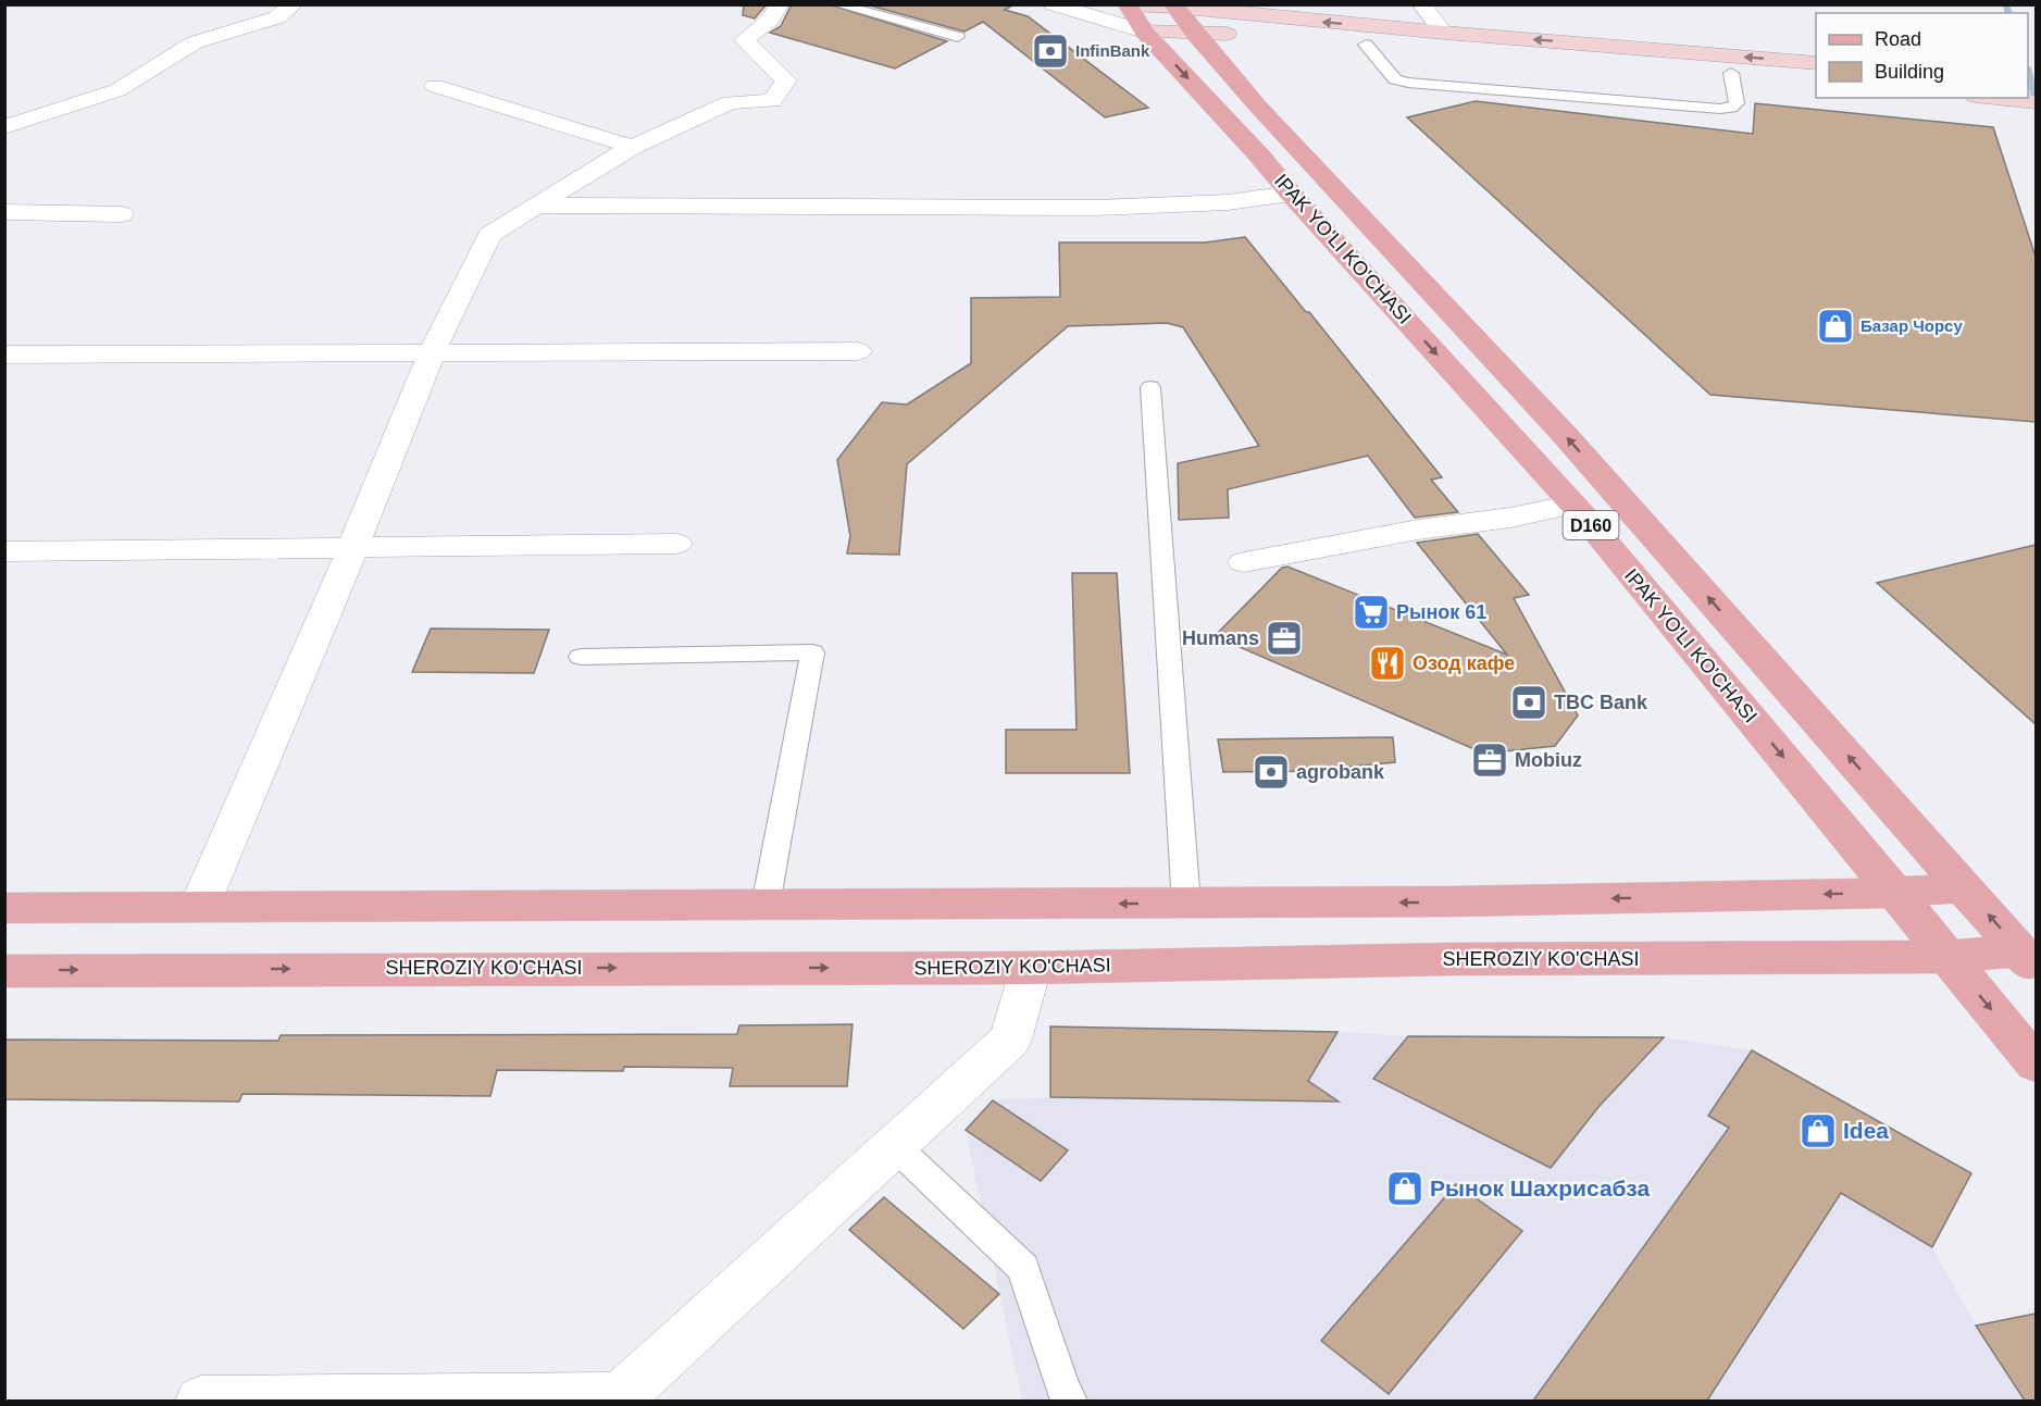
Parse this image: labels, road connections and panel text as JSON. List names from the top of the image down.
{
  "streets": {
    "main road": ["IPAK YO'LI KO'CHASI", "D160", "SHEROZIY KO'CHASI"]
  },
  "crossings": [
    ["IPAK YO'LI KO'CHASI", "SHEROZIY KO'CHASI"]
  ],
  "places": {
    "bank": ["InfinBank", "TBC Bank", "agrobank"],
    "shop": ["Базар Чорсу", "Idea", "Рынок Шахрисабза"],
    "supermarket": ["Рынок 61"],
    "office": ["Humans", "Mobiuz"],
    "restaurant": ["Озод кафе"]
  },
  "legend": ["Road", "Building"]
}
